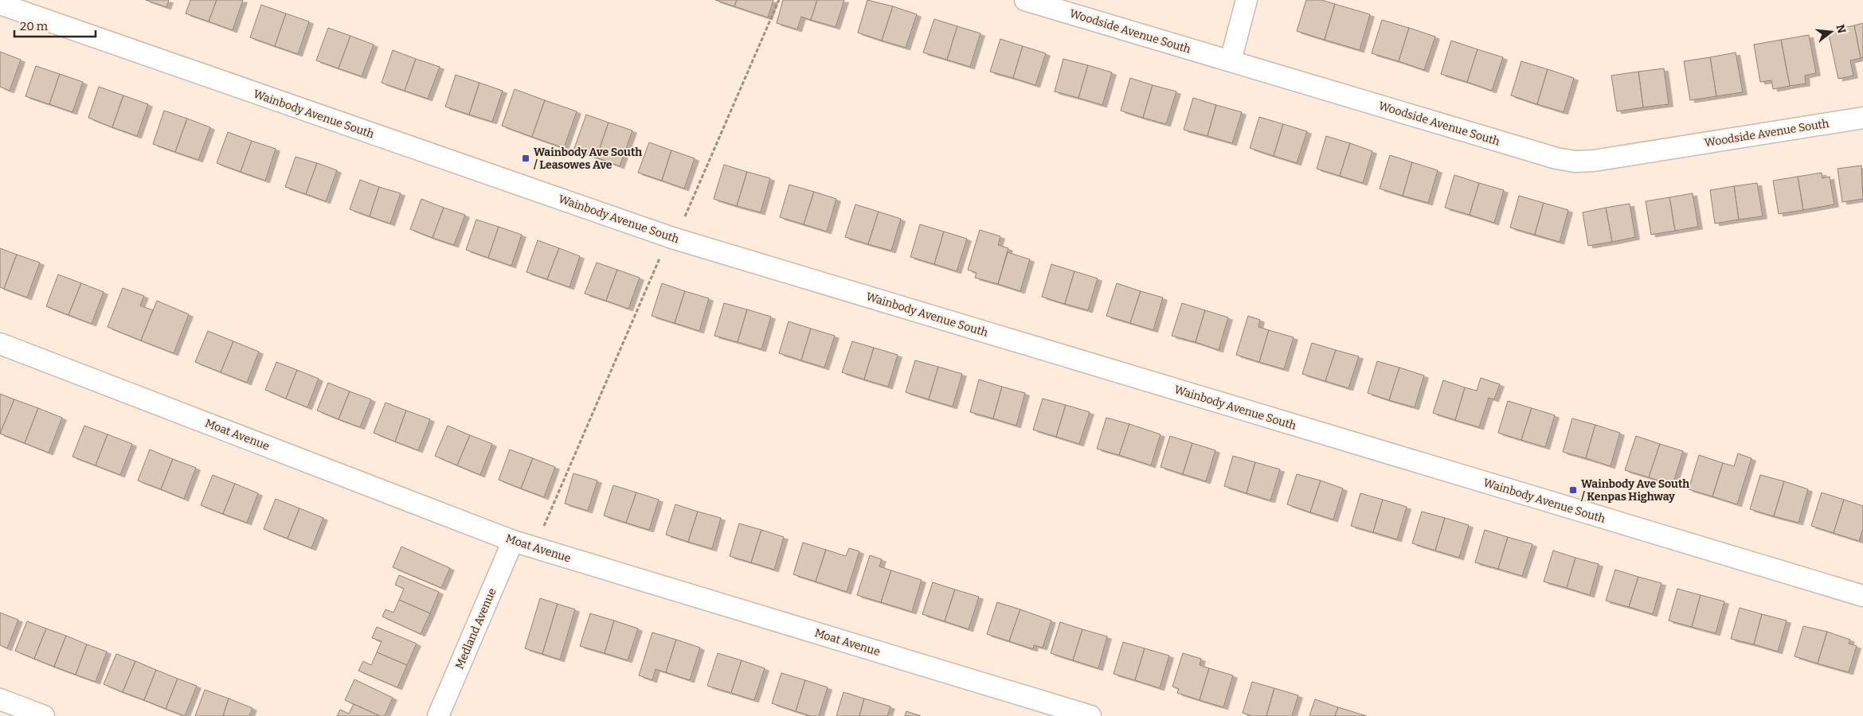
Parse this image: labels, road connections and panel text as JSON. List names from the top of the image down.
{
  "streets": {
    "street": [
      "Woodside Avenue South",
      "Wainbody Avenue South",
      "Moat Avenue",
      "Medland Avenue"
    ]
  },
  "crossings": [
    ["Moat Avenue", "Medland Avenue"]
  ],
  "places": {
    "transit": ["Wainbody Ave South / Leasowes Ave", "Wainbody Ave South / Kenpas Highway"]
  },
  "scale_bar": "20 m",
  "north": "right"
}
